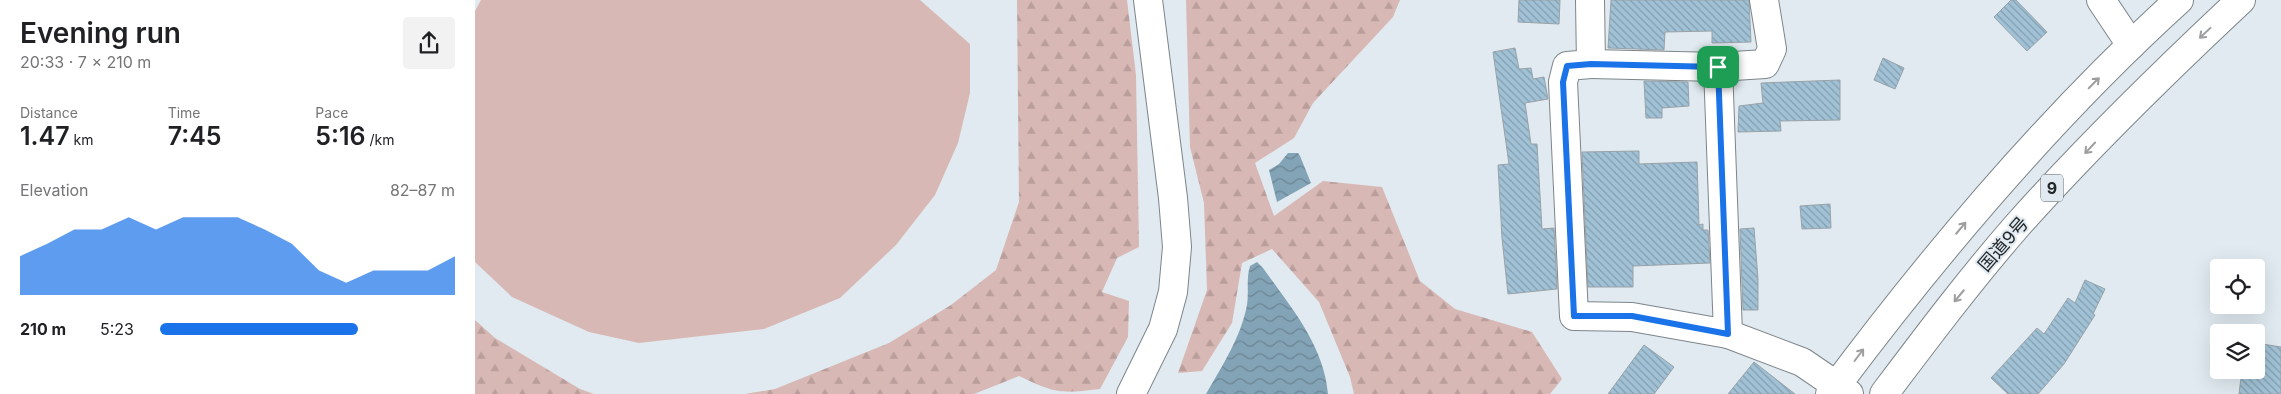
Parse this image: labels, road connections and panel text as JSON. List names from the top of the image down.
{
  "streets": {
    "main road": ["9", "国道9号"]
  },
  "page": {
    "heading": ["Evening run", "20:33 · 7 × 210 m"],
    "stats": [
      ["Distance", "1.47 km"],
      ["Time", "7:45"],
      ["Pace", "5:16 /km"]
    ],
    "chart": ["Elevation", "82–87 m"],
    "list": [
      {
        "name": "210 m",
        "note": "5:23"
      }
    ]
  }
}
